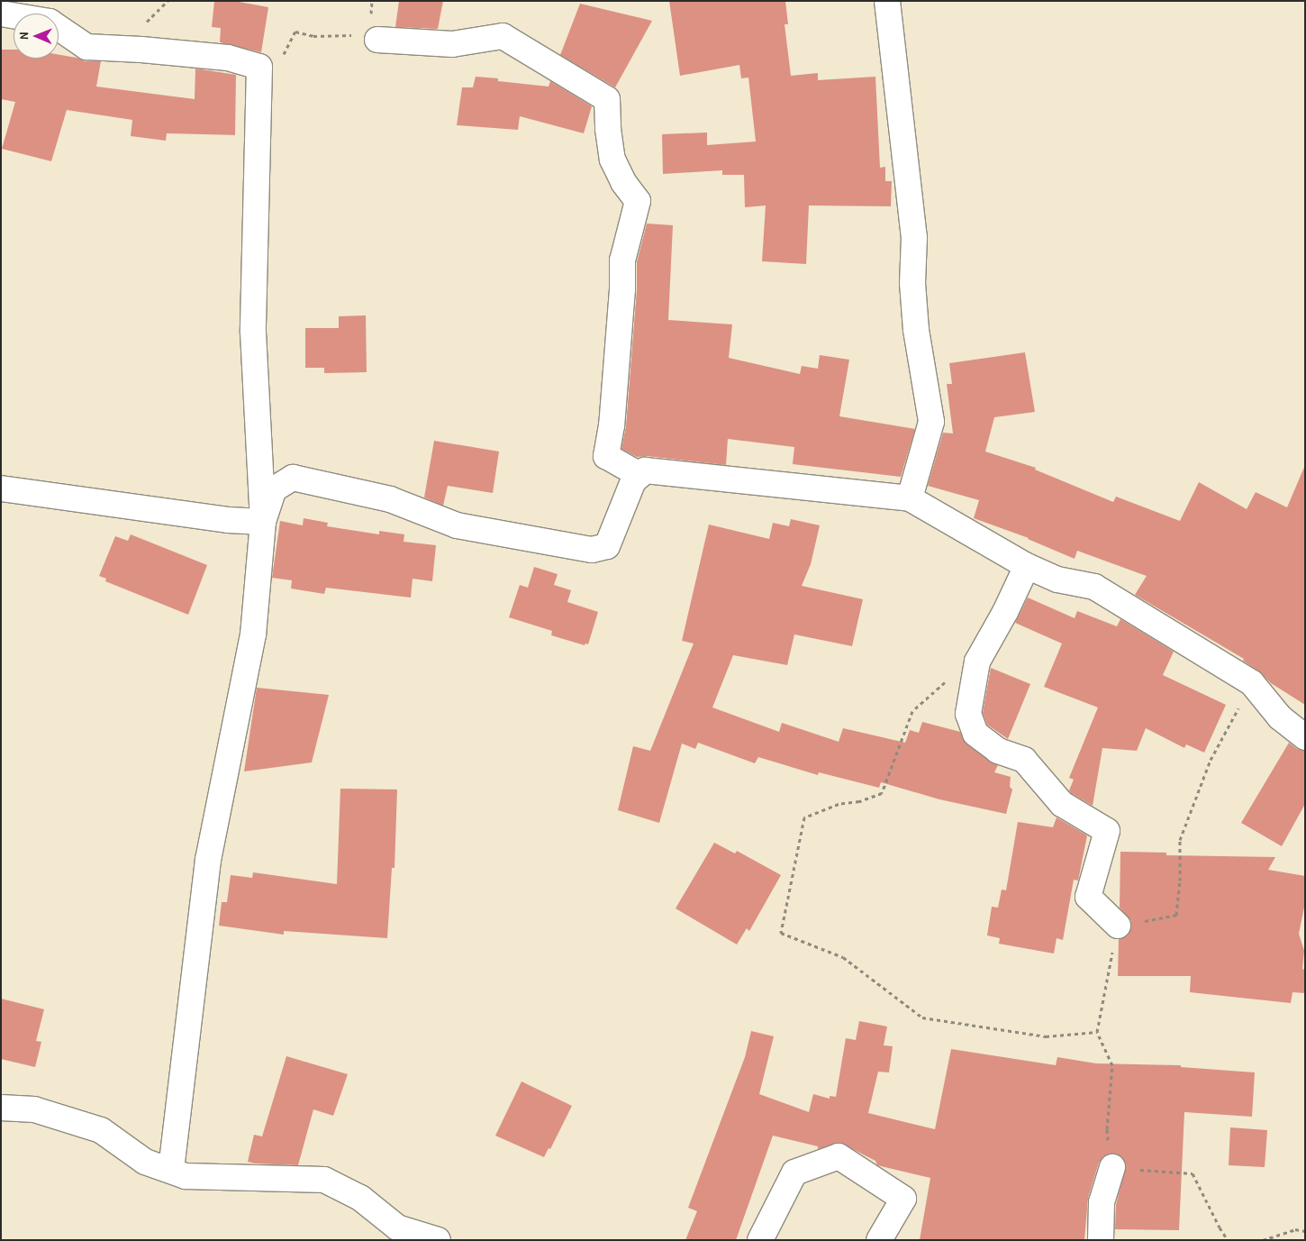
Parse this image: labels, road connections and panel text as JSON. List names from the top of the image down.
{
  "north": "left"
}
